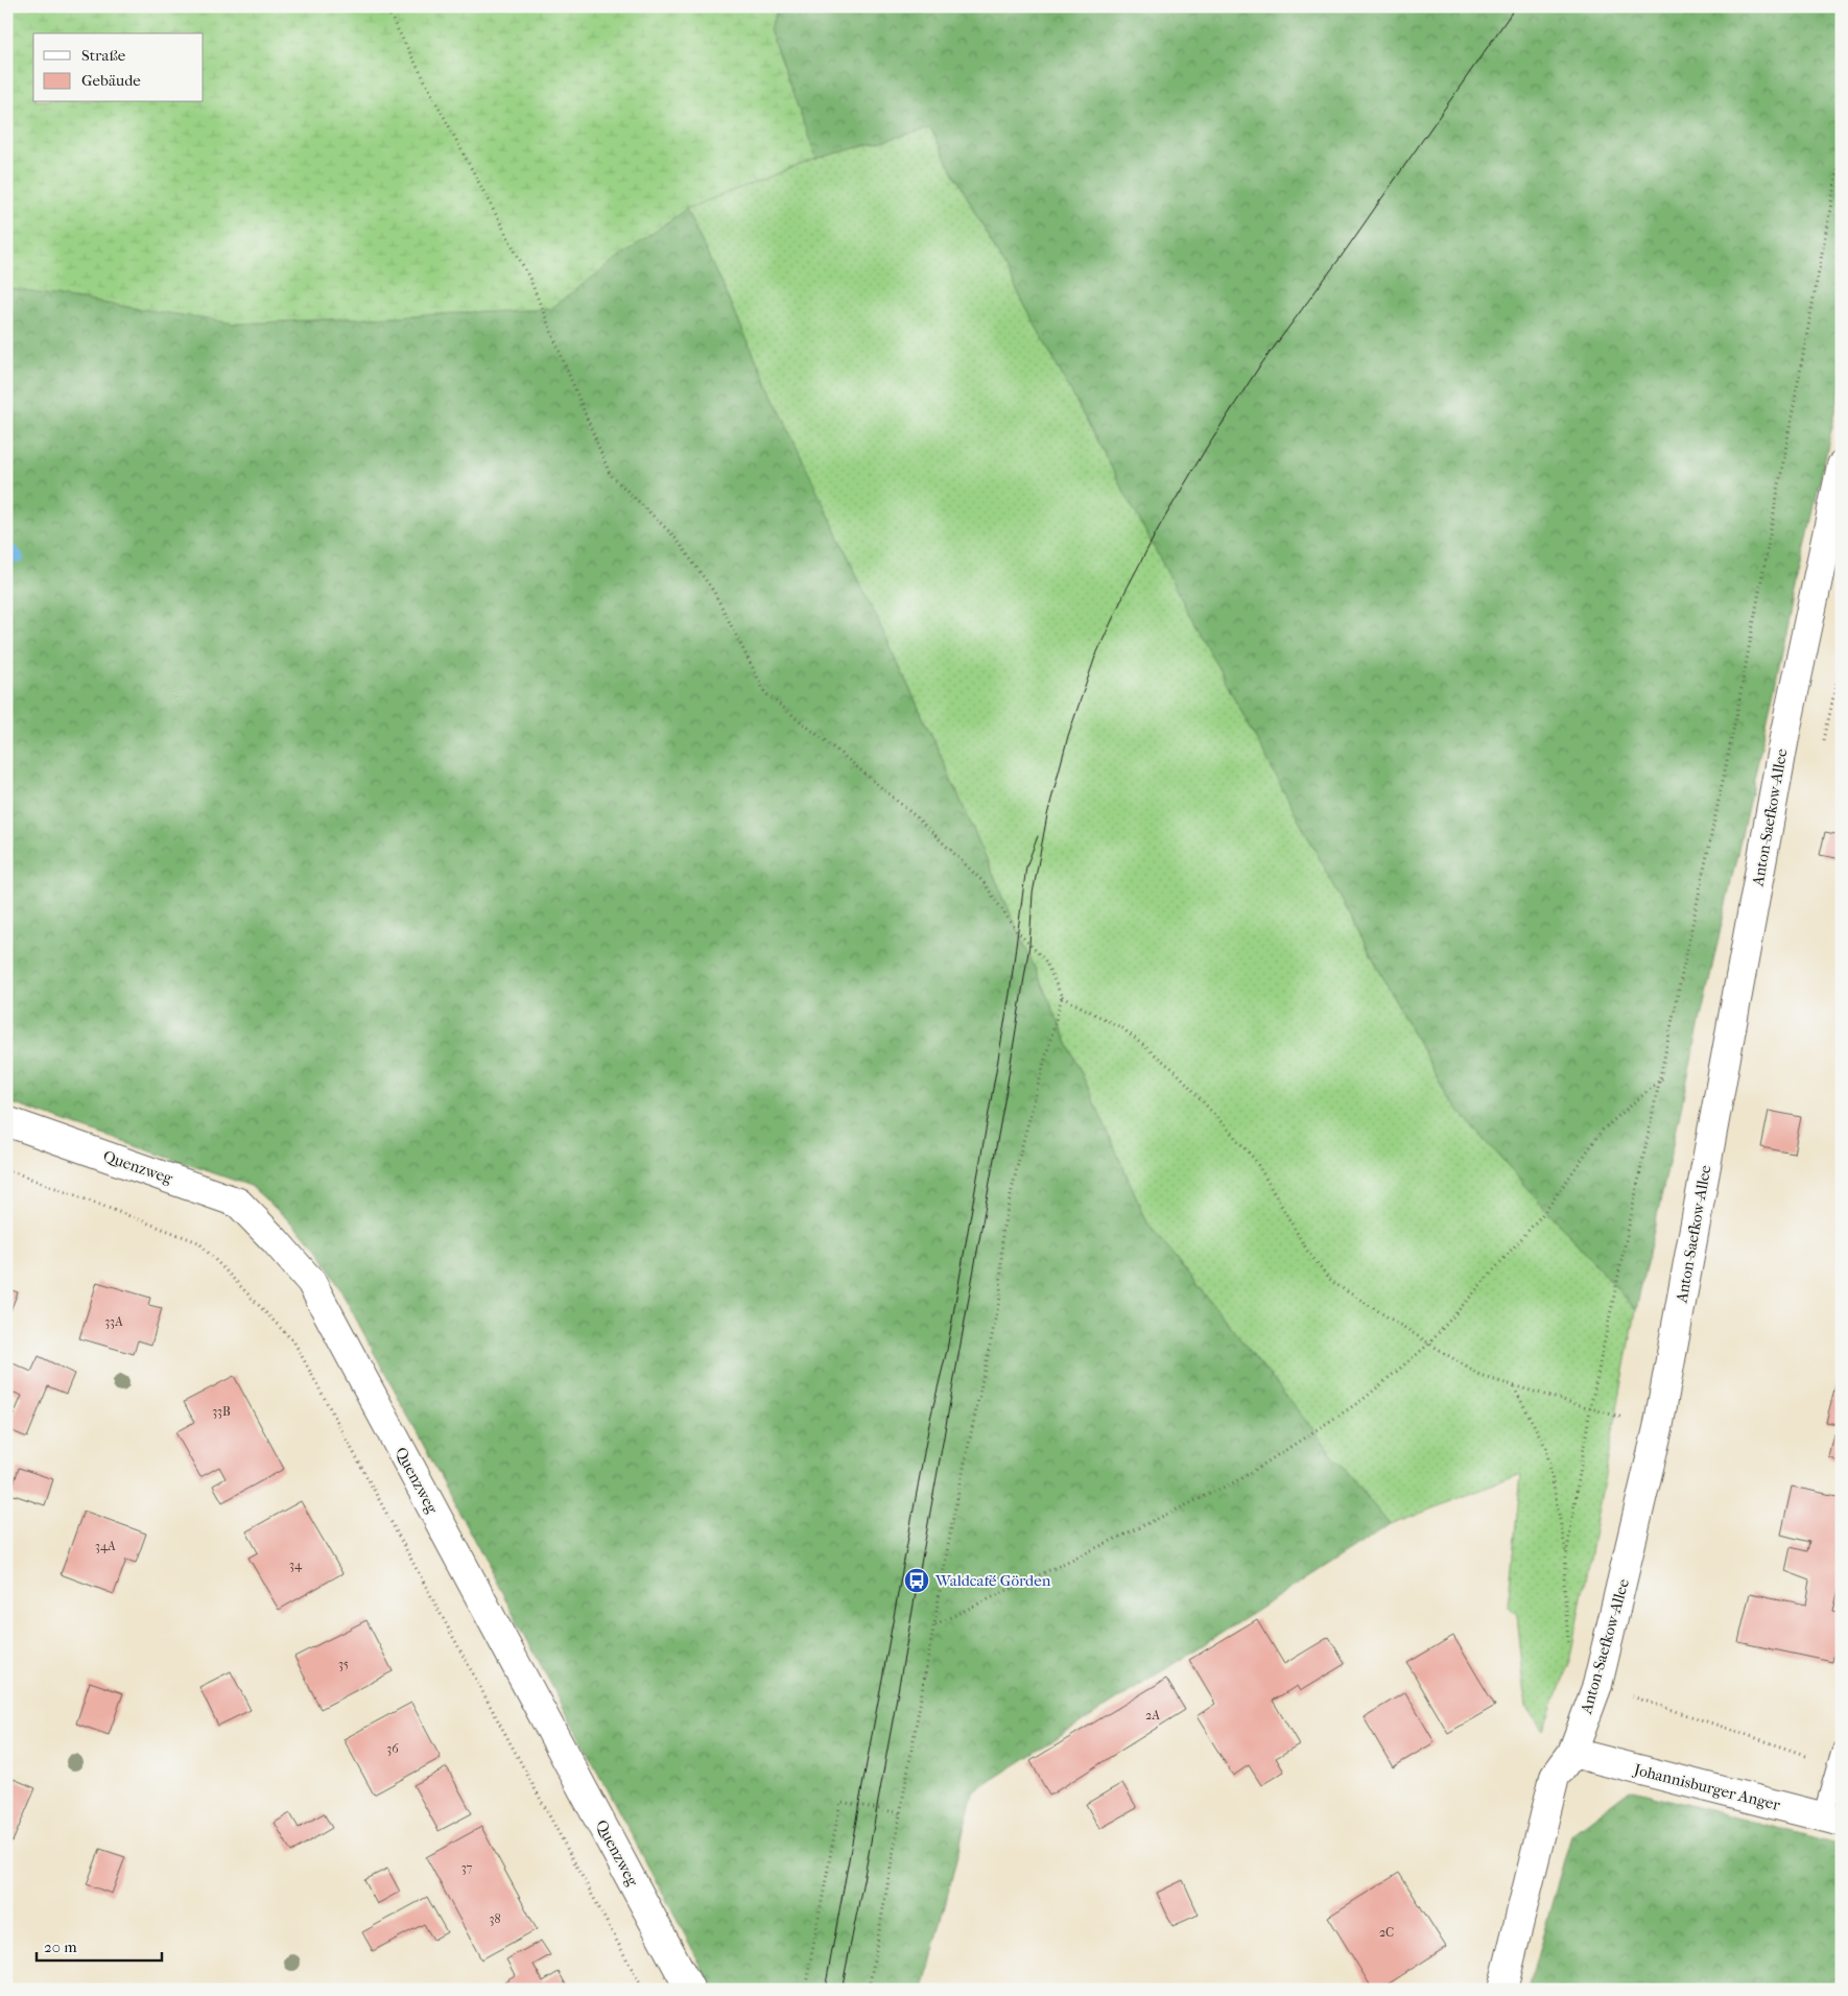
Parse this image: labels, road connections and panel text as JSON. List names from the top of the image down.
{
  "streets": {
    "street": ["Anton-Saefkow-Allee", "Quenzweg", "Johannisburger Anger"]
  },
  "crossings": [
    ["Anton-Saefkow-Allee", "Johannisburger Anger"]
  ],
  "places": {
    "bus stop": ["Waldcafé Görden"]
  },
  "house_numbers": [
    "33A",
    "33B",
    "34A",
    "34",
    "35",
    "2A",
    "36",
    "37",
    "38",
    "2C"
  ],
  "legend": ["Straße", "Gebäude"],
  "scale_bar": "20 m"
}
